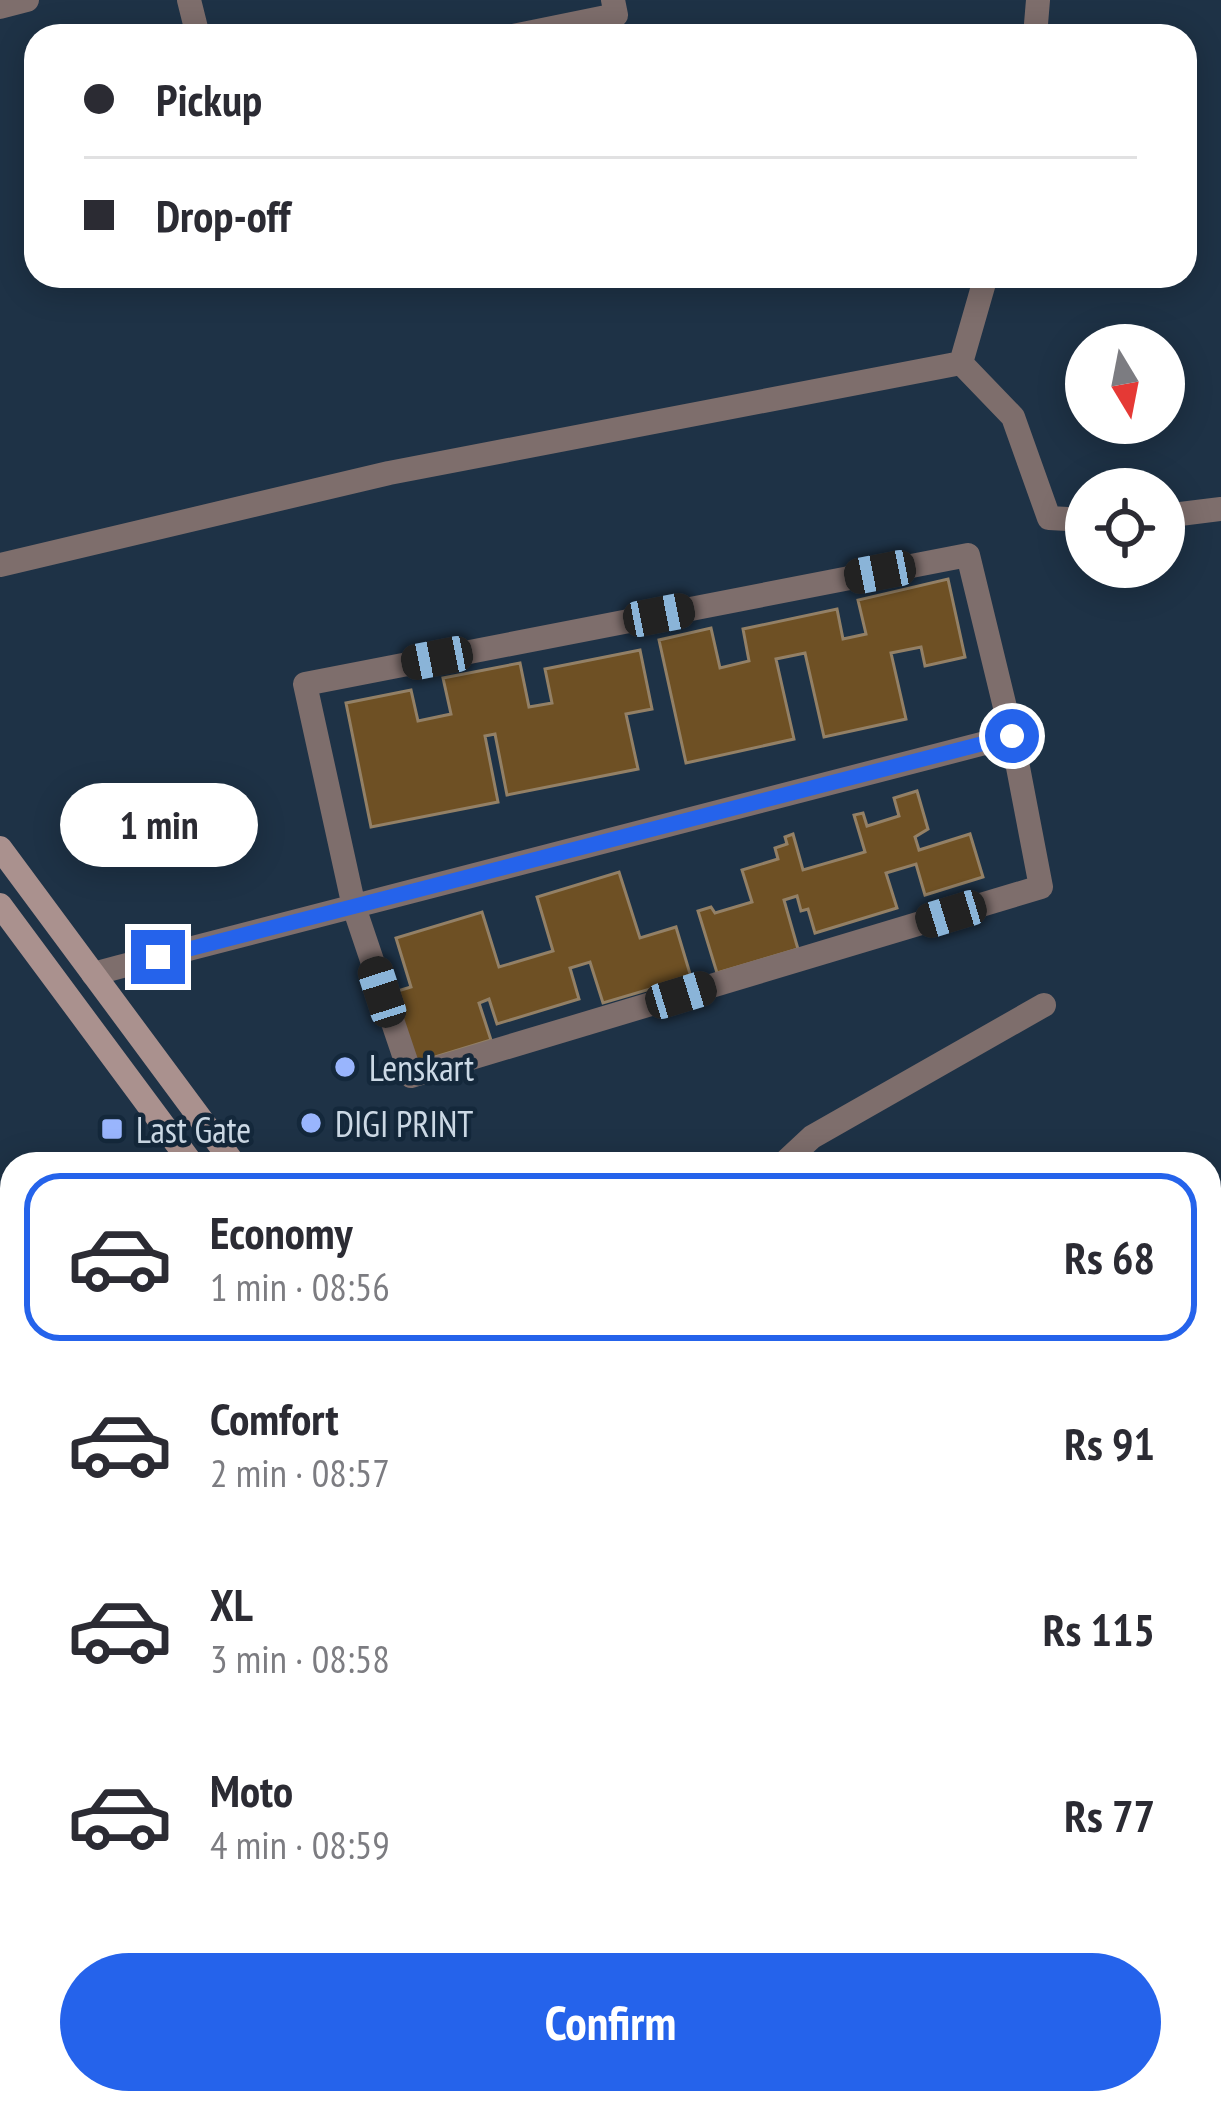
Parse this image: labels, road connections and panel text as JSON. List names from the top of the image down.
{
  "places": {
    "other": ["Lenskart", "DIGI PRINT"],
    "transit": ["Last Gate"]
  },
  "north": "bottom",
  "page": {
    "banner": ["Pickup", "Drop-off"],
    "bubble": "1 min",
    "list": [
      {
        "name": "Economy",
        "note": "1 min · 08:56",
        "value": "Rs 68"
      },
      {
        "name": "Comfort",
        "note": "2 min · 08:57",
        "value": "Rs 91"
      },
      {
        "name": "XL",
        "note": "3 min · 08:58",
        "value": "Rs 115"
      },
      {
        "name": "Moto",
        "note": "4 min · 08:59",
        "value": "Rs 77"
      }
    ],
    "buttons": "Confirm"
  }
}
